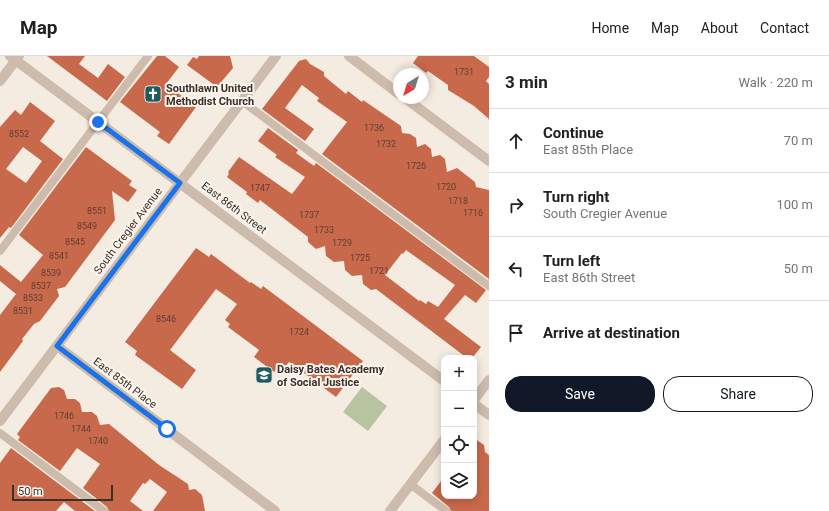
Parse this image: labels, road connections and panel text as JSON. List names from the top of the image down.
{
  "streets": {
    "street": ["East 86th Street", "South Cregier Avenue", "East 85th Place"]
  },
  "crossings": [
    ["East 86th Street", "South Cregier Avenue"],
    ["South Cregier Avenue", "East 85th Place"]
  ],
  "places": {
    "church": ["Southlawn United Methodist Church"],
    "school or university": ["Daisy Bates Academy of Social Justice"]
  },
  "house_numbers": [
    "1731",
    "1736",
    "8552",
    "1732",
    "1726",
    "1720",
    "1747",
    "1718",
    "8551",
    "1716",
    "1737",
    "8549",
    "1733",
    "8545",
    "1729",
    "8541",
    "1725",
    "1721",
    "8539",
    "8537",
    "8533",
    "8531",
    "8546",
    "1724",
    "1746",
    "1744",
    "1740"
  ],
  "scale_bar": "50 m",
  "north": "bottom left",
  "page": {
    "header": "Map",
    "nav": [
      "Home",
      "Map",
      "About",
      "Contact"
    ],
    "heading": ["3 min", "Walk · 220 m"],
    "list": [
      ["Continue", "East 85th Place", "70 m"],
      ["Turn right", "South Cregier Avenue", "100 m"],
      ["Turn left", "East 86th Street", "50 m"],
      "Arrive at destination"
    ],
    "map_buttons": ["+", "−"],
    "buttons": ["Save", "Share"],
    "scale": "50 m"
  }
}
